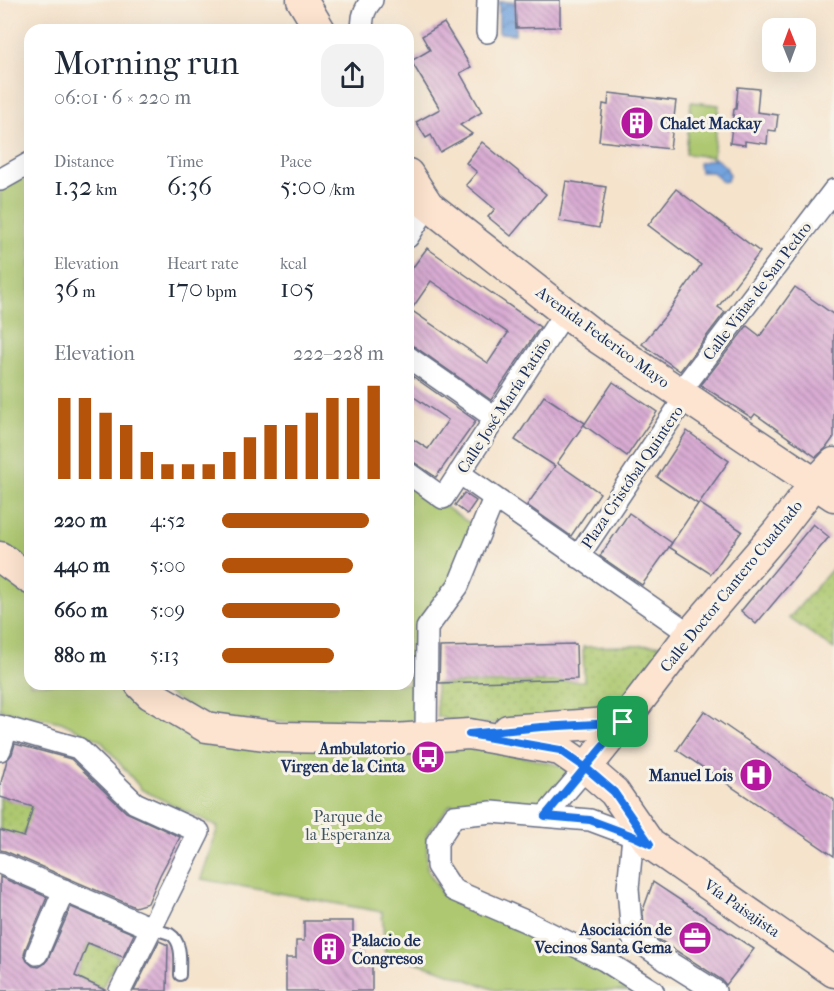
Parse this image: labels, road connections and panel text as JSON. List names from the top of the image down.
{
  "streets": {
    "street": [
      "Calle Viñas de San Pedro",
      "Avenida Federico Mayo",
      "Calle José María Patiño",
      "Plaza Cristóbal Quintero",
      "Calle Doctor Cantero Cuadrado",
      "Vía Paisajista"
    ]
  },
  "crossings": [
    ["Calle Viñas de San Pedro", "Avenida Federico Mayo"],
    ["Calle Viñas de San Pedro", "Plaza Cristóbal Quintero"],
    ["Avenida Federico Mayo", "Calle José María Patiño"],
    ["Avenida Federico Mayo", "Plaza Cristóbal Quintero"],
    ["Avenida Federico Mayo", "Calle Doctor Cantero Cuadrado"]
  ],
  "parks": ["Parque de la Esperanza"],
  "places": {
    "building": ["Chalet Mackay", "Palacio de Congresos"],
    "bus stop": ["Ambulatorio Virgen de la Cinta"],
    "hospital": ["Manuel Lois"],
    "office": ["Asociación de Vecinos Santa Gema"]
  },
  "north": "top",
  "page": {
    "heading": ["Morning run", "06:01 · 6 × 220 m"],
    "stats": [
      ["Distance", "1.32 km"],
      ["Time", "6:36"],
      ["Pace", "5:00 /km"],
      ["Elevation", "36 m"],
      ["Heart rate", "170 bpm"],
      ["kcal", "105"]
    ],
    "chart": ["Elevation", "222–228 m"],
    "list": [
      {
        "name": "220 m",
        "note": "4:52"
      },
      {
        "name": "440 m",
        "note": "5:00"
      },
      {
        "name": "660 m",
        "note": "5:09"
      },
      {
        "name": "880 m",
        "note": "5:13"
      }
    ]
  }
}
